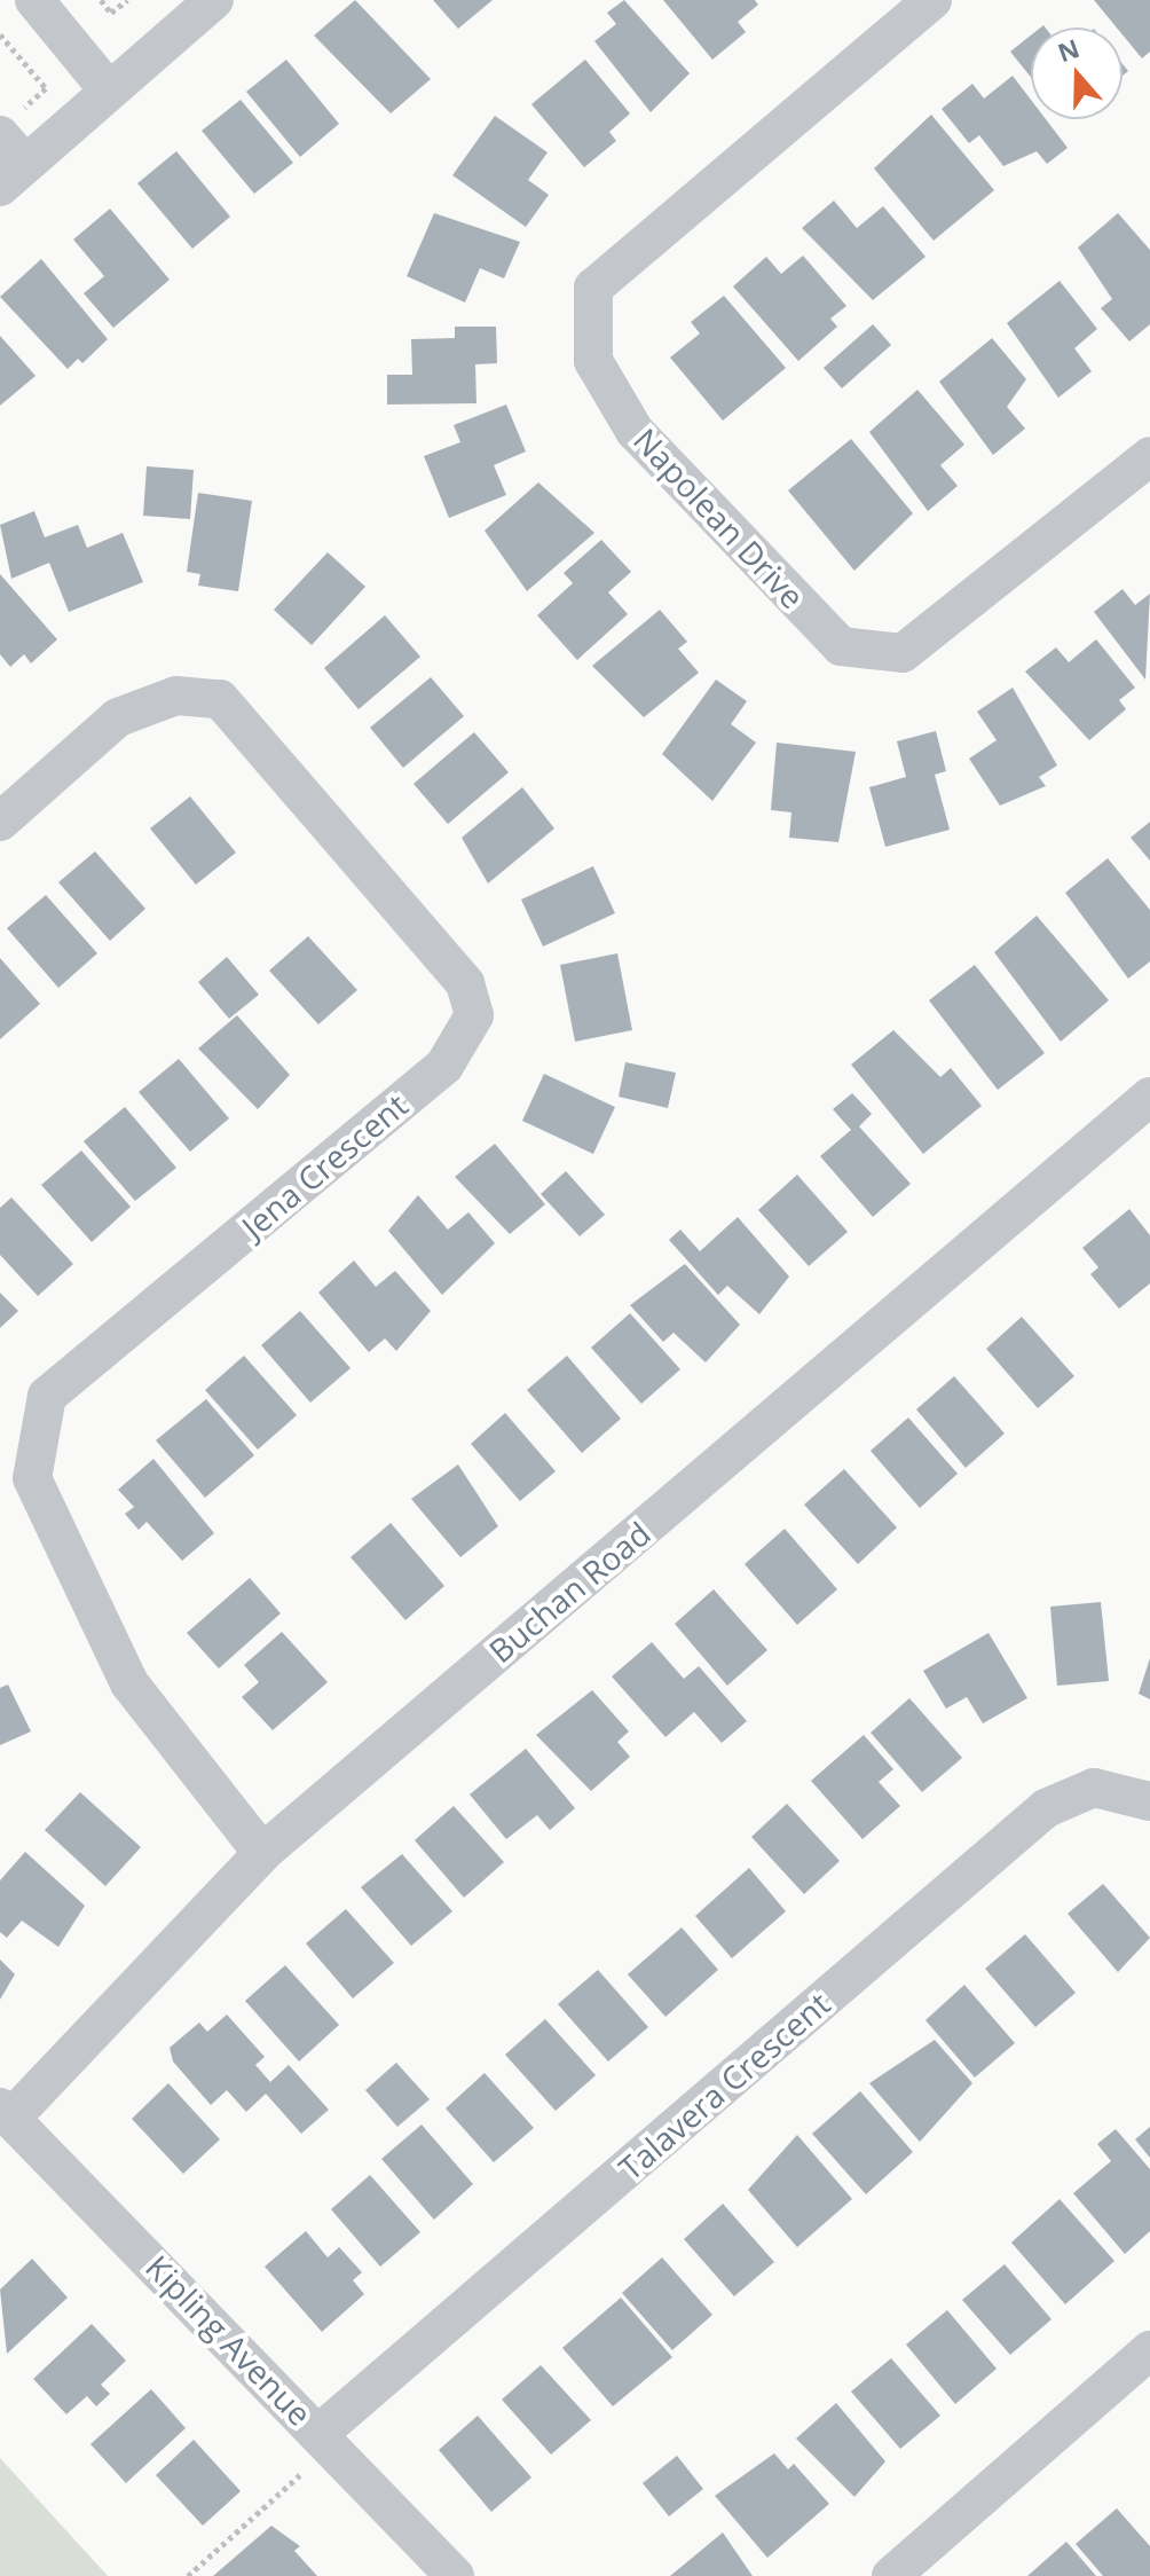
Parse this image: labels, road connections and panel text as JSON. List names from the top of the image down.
{
  "streets": {
    "street": [
      "Napolean Drive",
      "Jena Crescent",
      "Buchan Road",
      "Talavera Crescent",
      "Kipling Avenue"
    ]
  },
  "crossings": [
    ["Jena Crescent", "Buchan Road"],
    ["Buchan Road", "Kipling Avenue"],
    ["Talavera Crescent", "Kipling Avenue"]
  ],
  "north": "top"
}
